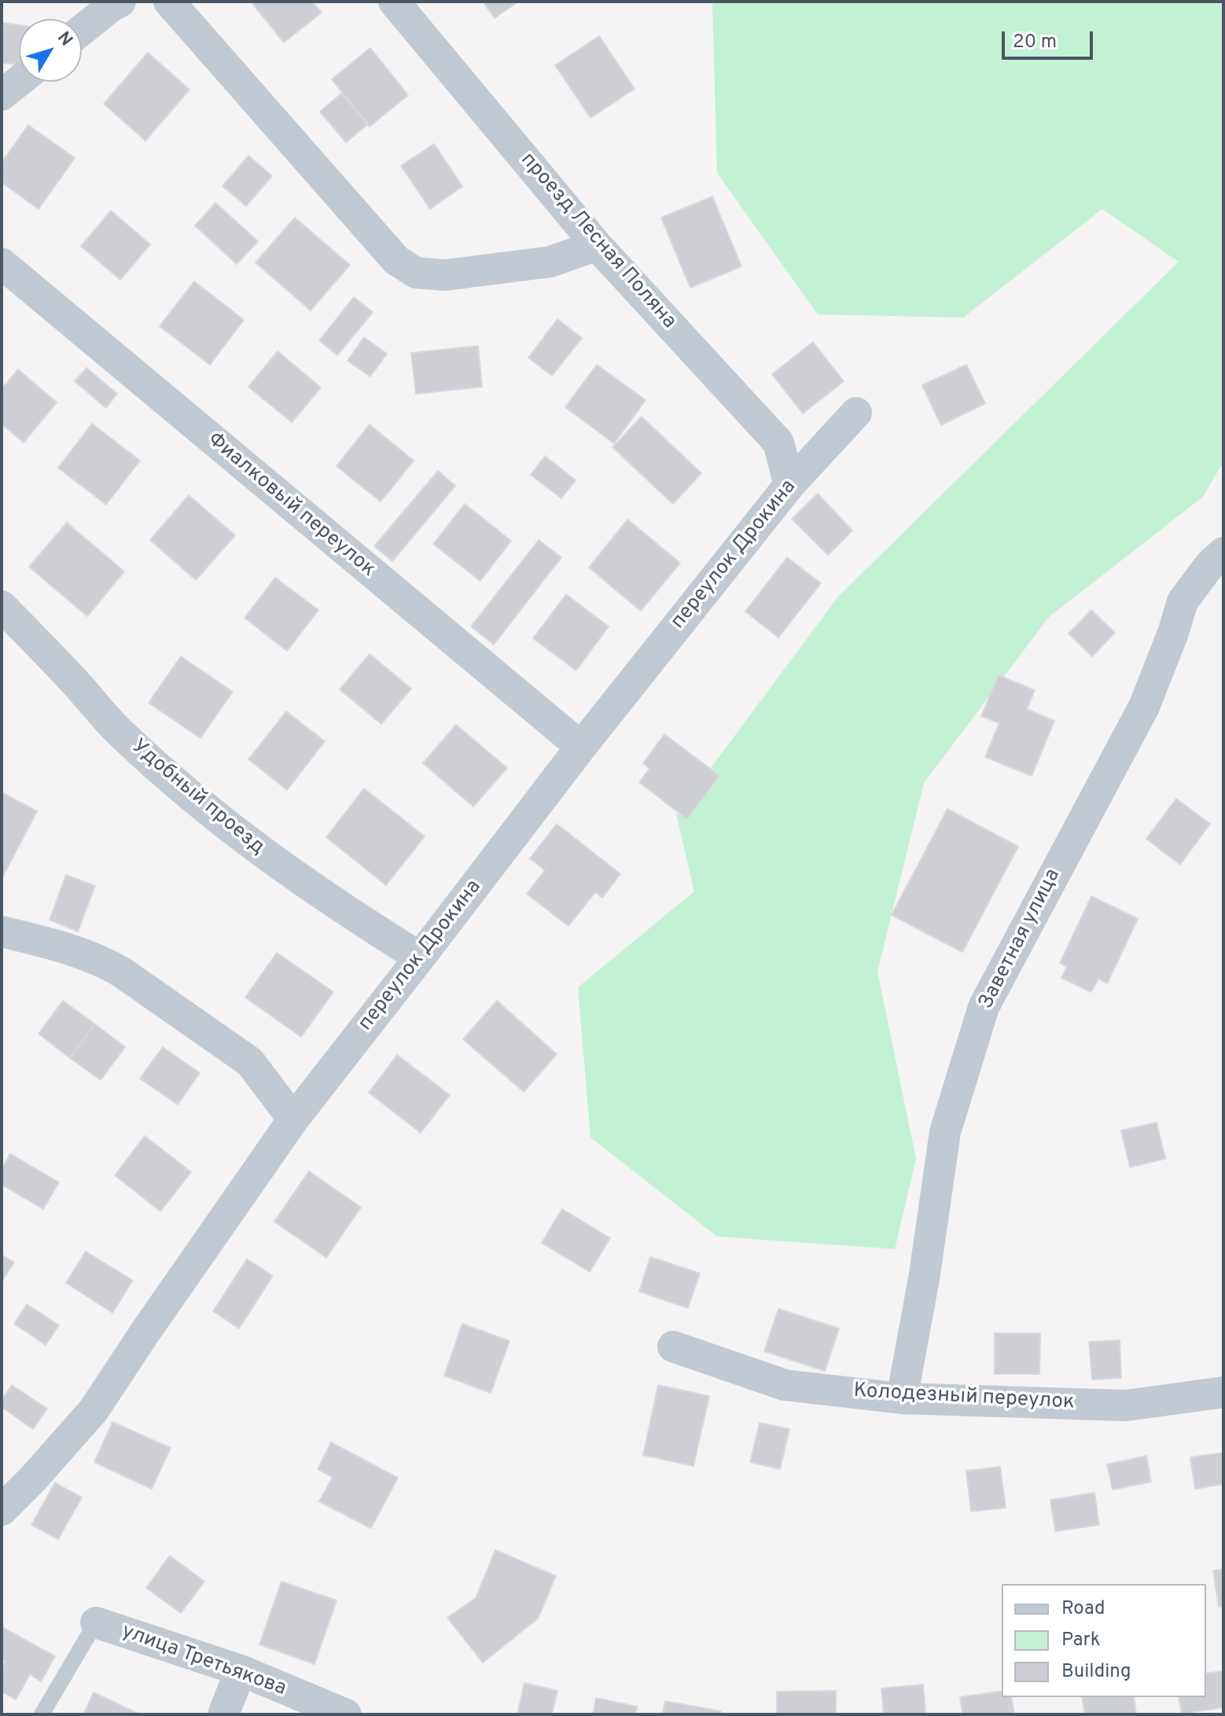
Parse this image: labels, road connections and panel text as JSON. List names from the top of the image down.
{
  "streets": {
    "street": [
      "проезд Лесная Поляна",
      "Фиалковый переулок",
      "переулок Дрокина",
      "Удобный проезд",
      "Заветная улица",
      "Колодезный переулок",
      "улица Третьякова"
    ]
  },
  "crossings": [
    ["проезд Лесная Поляна", "переулок Дрокина"],
    ["Фиалковый переулок", "переулок Дрокина"],
    ["переулок Дрокина", "Удобный проезд"],
    ["Заветная улица", "Колодезный переулок"]
  ],
  "legend": ["Road", "Park", "Building"],
  "scale_bar": "20 m",
  "north": "top right"
}
